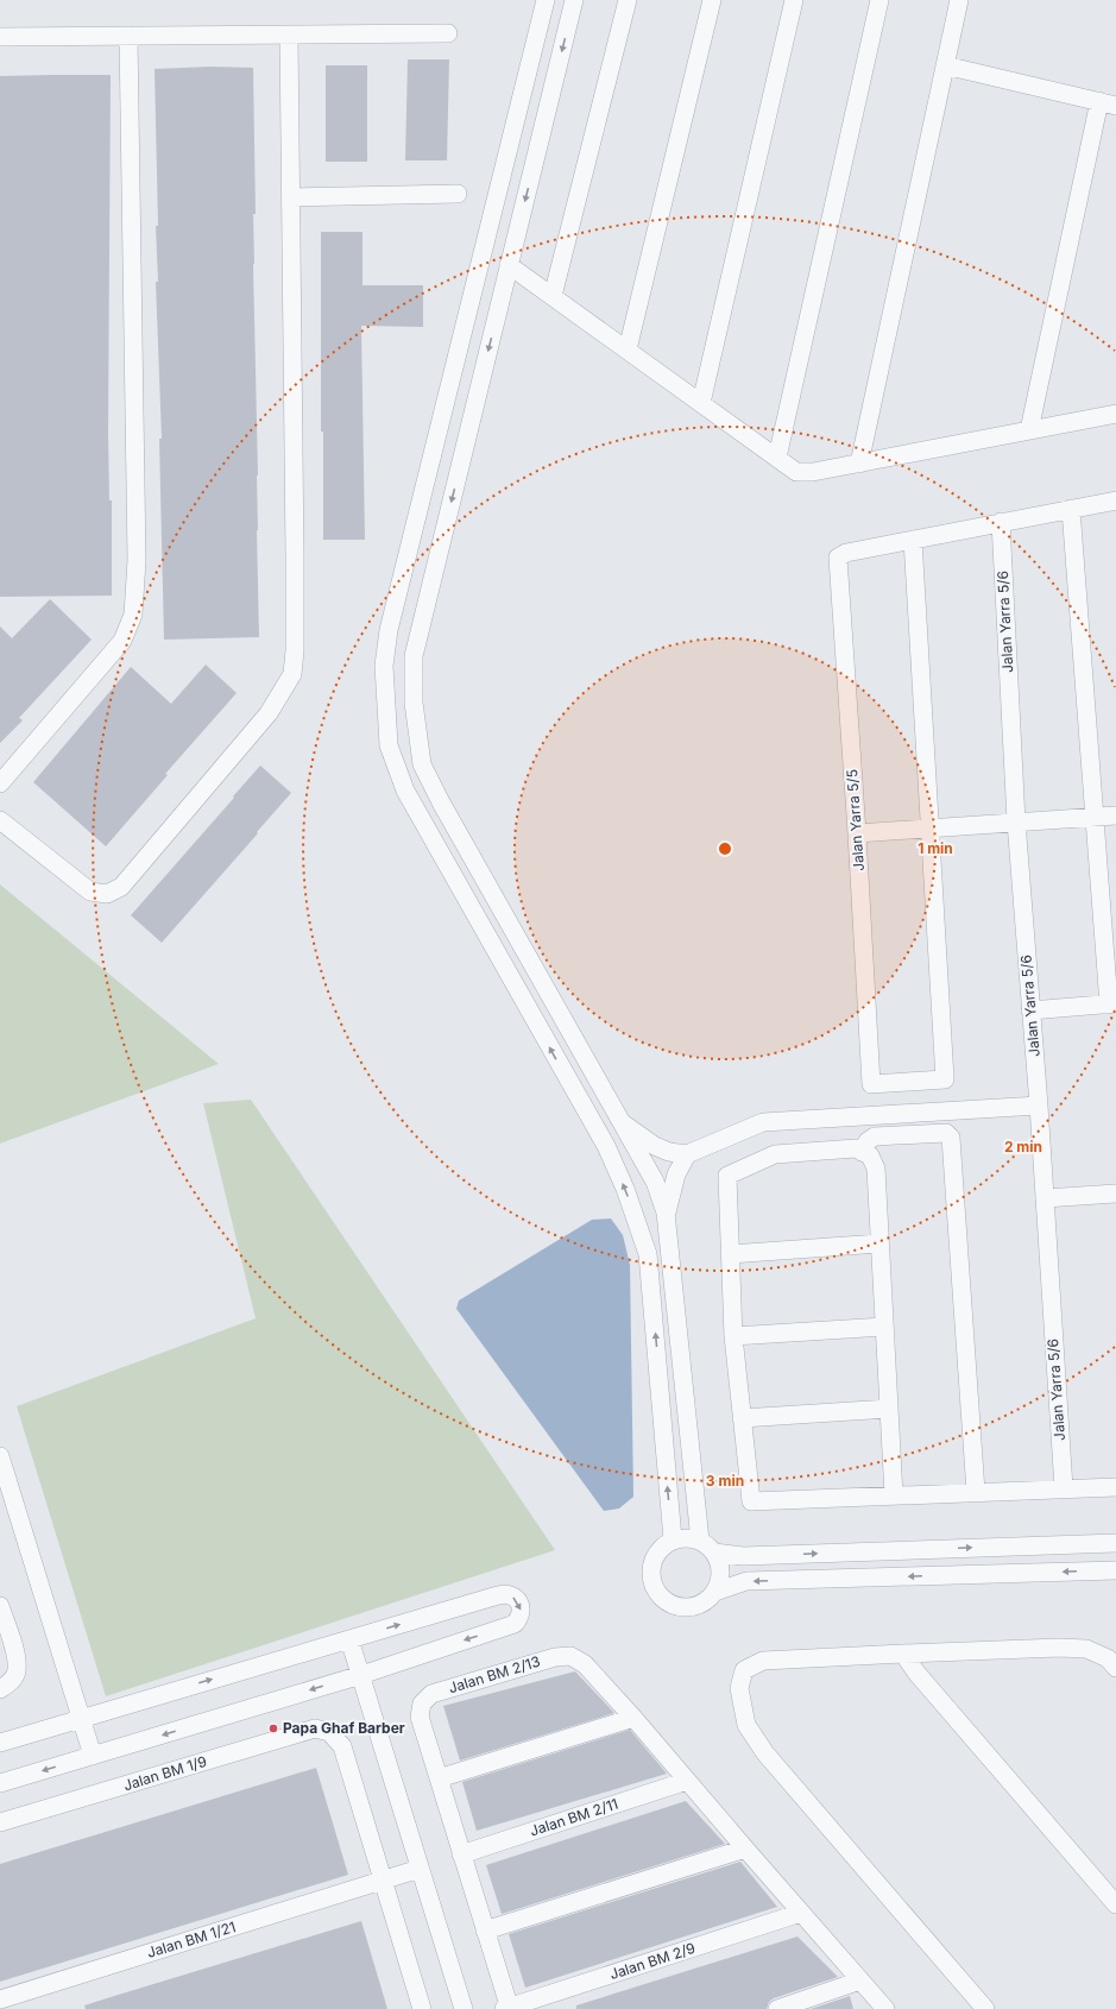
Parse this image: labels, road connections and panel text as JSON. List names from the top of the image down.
{
  "streets": {
    "street": [
      "Jalan Yarra 5/6",
      "Jalan Yarra 5/5",
      "Jalan BM 2/13",
      "Jalan BM 1/9",
      "Jalan BM 2/11",
      "Jalan BM 1/21",
      "Jalan BM 2/9"
    ]
  },
  "crossings": [
    ["Jalan BM 1/9", "Jalan BM 1/21"]
  ],
  "places": ["Papa Ghaf Barber"],
  "rings": ["1 min", "2 min", "3 min"]
}
